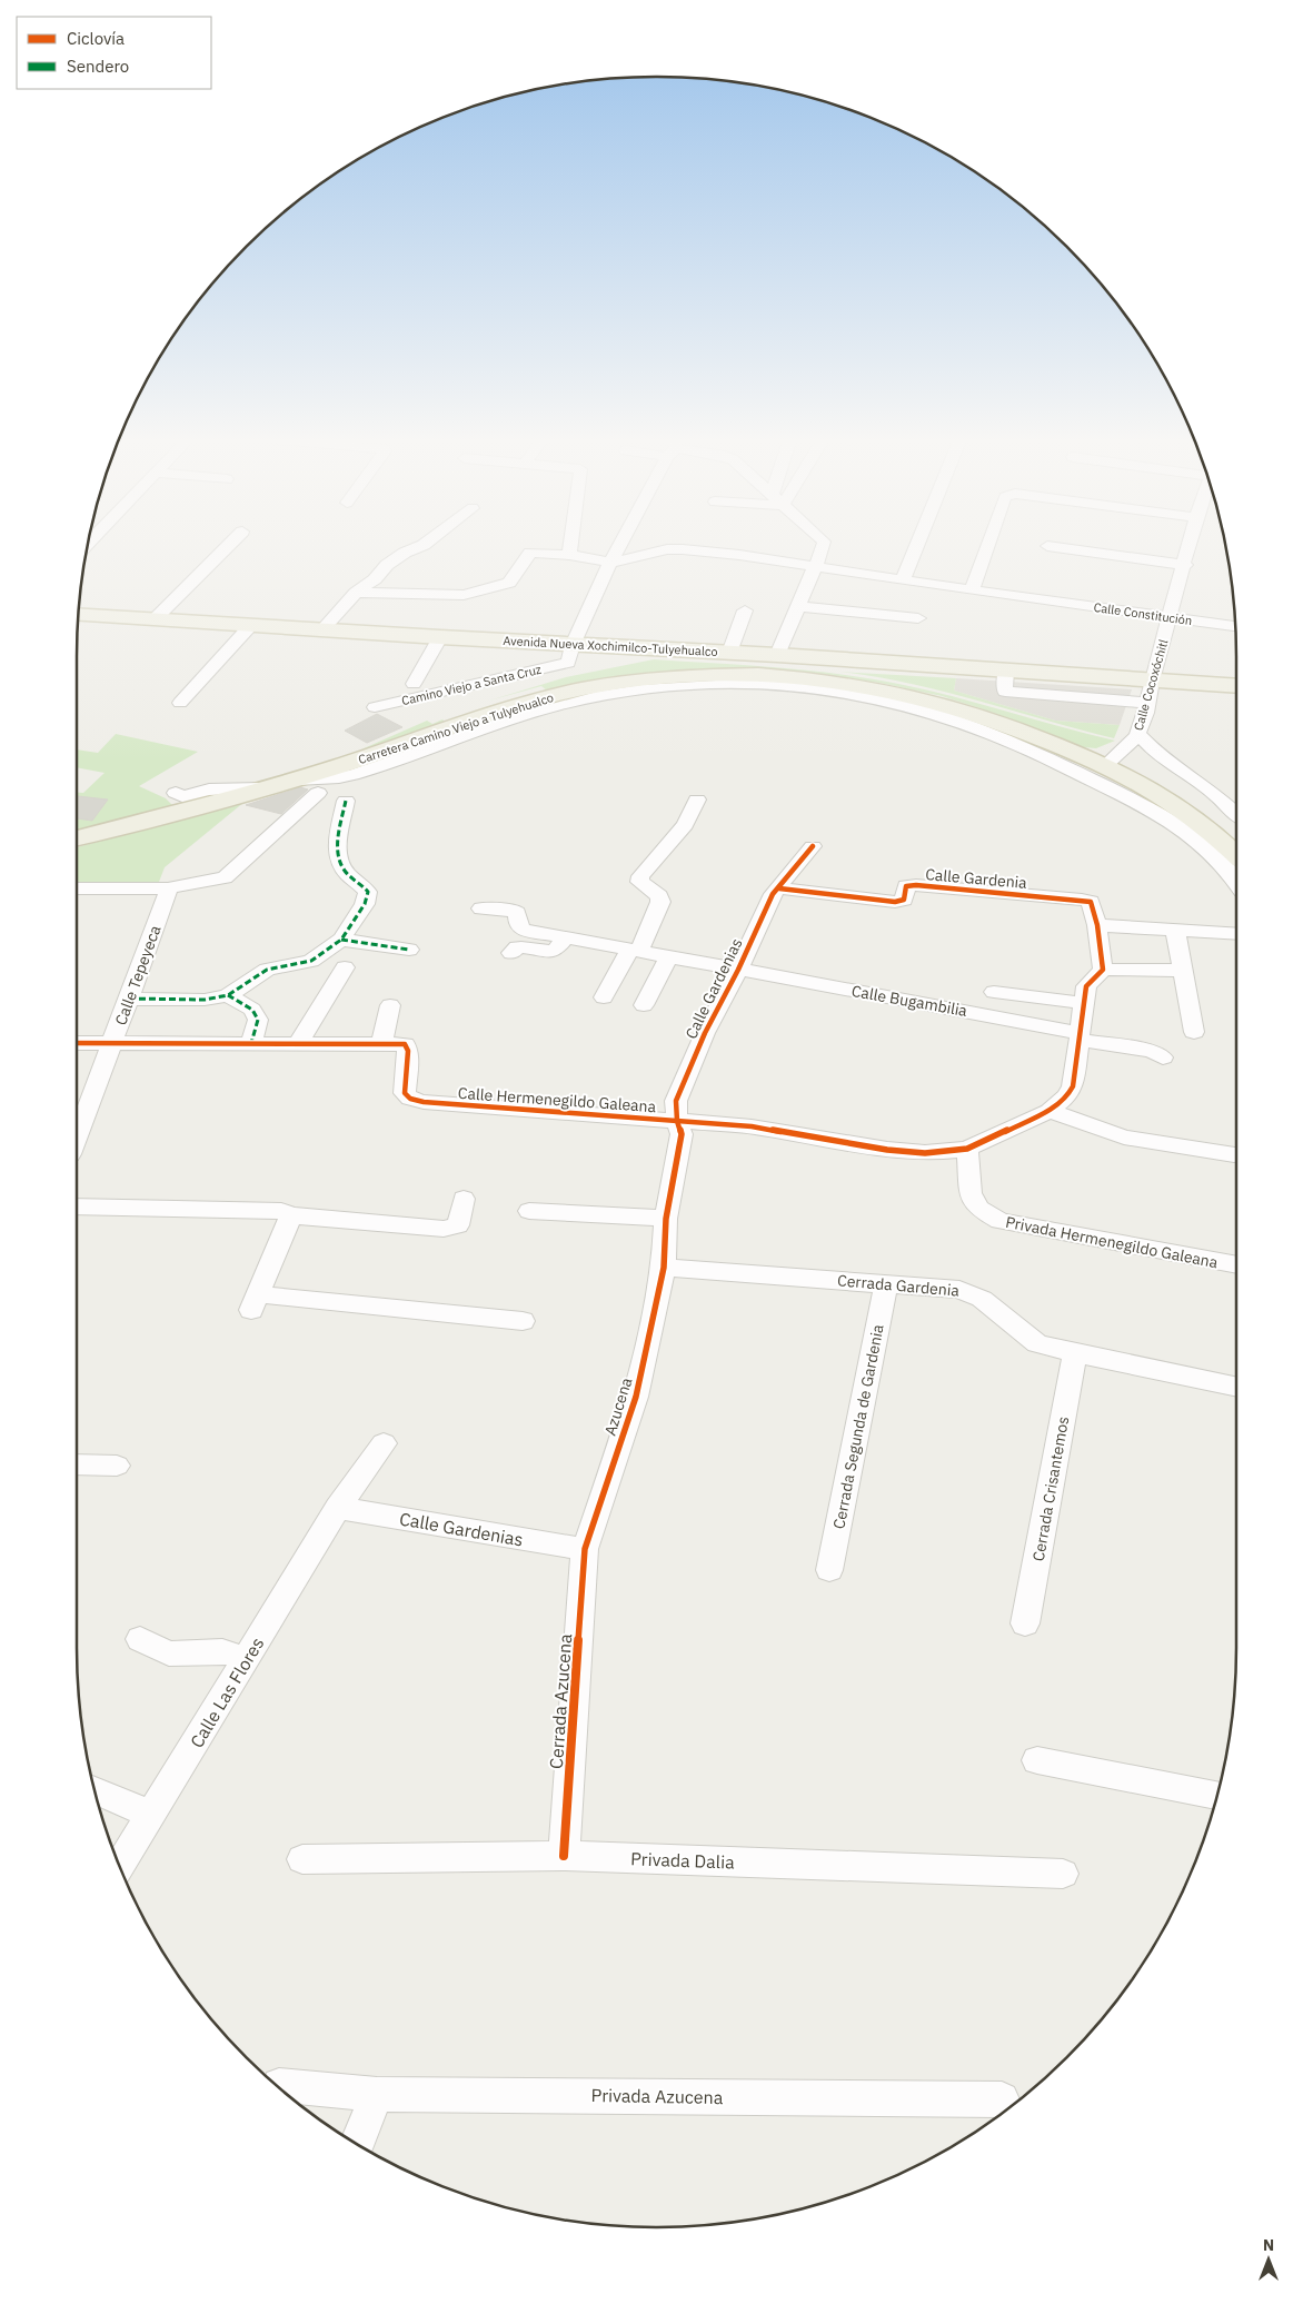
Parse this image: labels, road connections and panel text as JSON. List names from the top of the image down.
{
  "streets": {
    "main road": ["Avenida Nueva Xochimilco-Tulyehualco", "Carretera Camino Viejo a Tulyehualco"],
    "street": [
      "Calle Constitución",
      "Camino Viejo a Santa Cruz",
      "Calle Cocoxóchitl",
      "Calle Gardenia",
      "Calle Tepeyeca",
      "Calle Gardenias",
      "Calle Bugambilia",
      "Calle Hermenegildo Galeana",
      "Privada Hermenegildo Galeana",
      "Cerrada Gardenia",
      "Azucena",
      "Cerrada Segunda de Gardenia",
      "Cerrada Crisantemos",
      "Calle Las Flores",
      "Cerrada Azucena",
      "Privada Dalia",
      "Privada Azucena"
    ]
  },
  "crossings": [
    ["Calle Constitución", "Calle Cocoxóchitl"],
    ["Avenida Nueva Xochimilco-Tulyehualco", "Camino Viejo a Santa Cruz"],
    ["Avenida Nueva Xochimilco-Tulyehualco", "Calle Cocoxóchitl"],
    ["Calle Cocoxóchitl", "Carretera Camino Viejo a Tulyehualco"],
    ["Calle Gardenia", "Calle Gardenias"],
    ["Calle Tepeyeca", "Calle Hermenegildo Galeana"],
    ["Calle Gardenias", "Calle Bugambilia"],
    ["Calle Gardenias", "Calle Hermenegildo Galeana"],
    ["Calle Gardenias", "Cerrada Gardenia"],
    ["Calle Gardenias", "Azucena"],
    ["Calle Gardenias", "Calle Las Flores"],
    ["Calle Gardenias", "Cerrada Azucena"],
    ["Calle Bugambilia", "Calle Hermenegildo Galeana"],
    ["Calle Hermenegildo Galeana", "Privada Hermenegildo Galeana"],
    ["Cerrada Gardenia", "Azucena"],
    ["Cerrada Gardenia", "Cerrada Segunda de Gardenia"],
    ["Cerrada Gardenia", "Cerrada Crisantemos"],
    ["Azucena", "Cerrada Azucena"],
    ["Cerrada Azucena", "Privada Dalia"]
  ],
  "legend": ["Ciclovía", "Sendero"],
  "north": "top"
}
